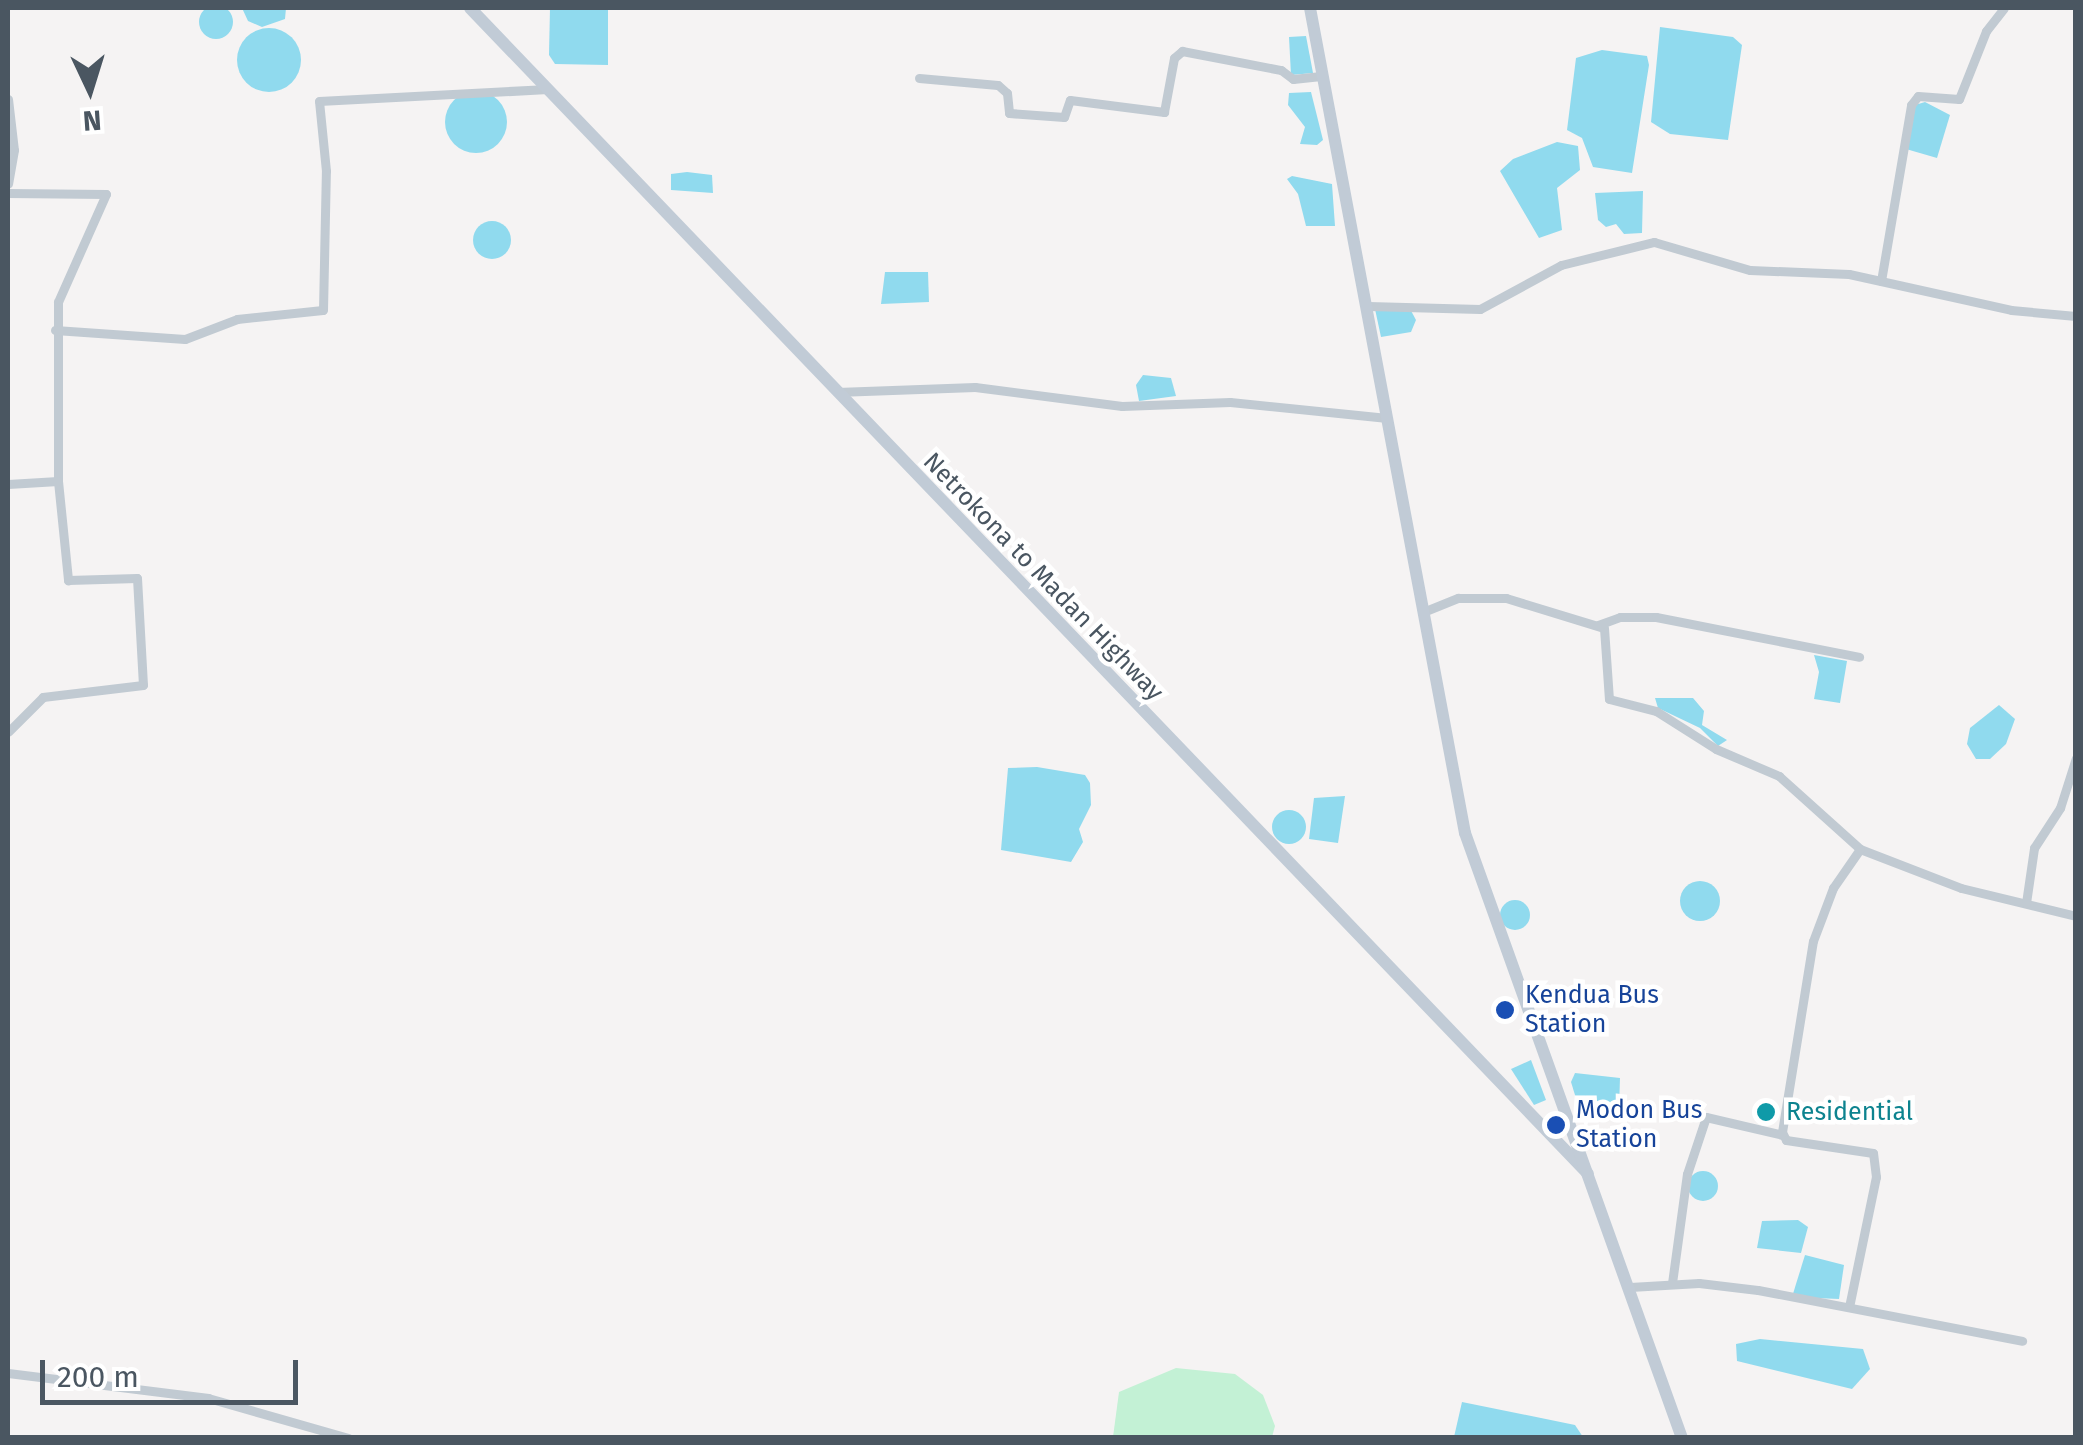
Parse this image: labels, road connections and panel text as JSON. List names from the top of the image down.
{
  "streets": {
    "main road": ["Netrokona to Madan Highway"]
  },
  "places": ["Kendua Bus Station", "Residential", "Modon Bus Station"],
  "scale_bar": "200 m",
  "north": "bottom"
}
